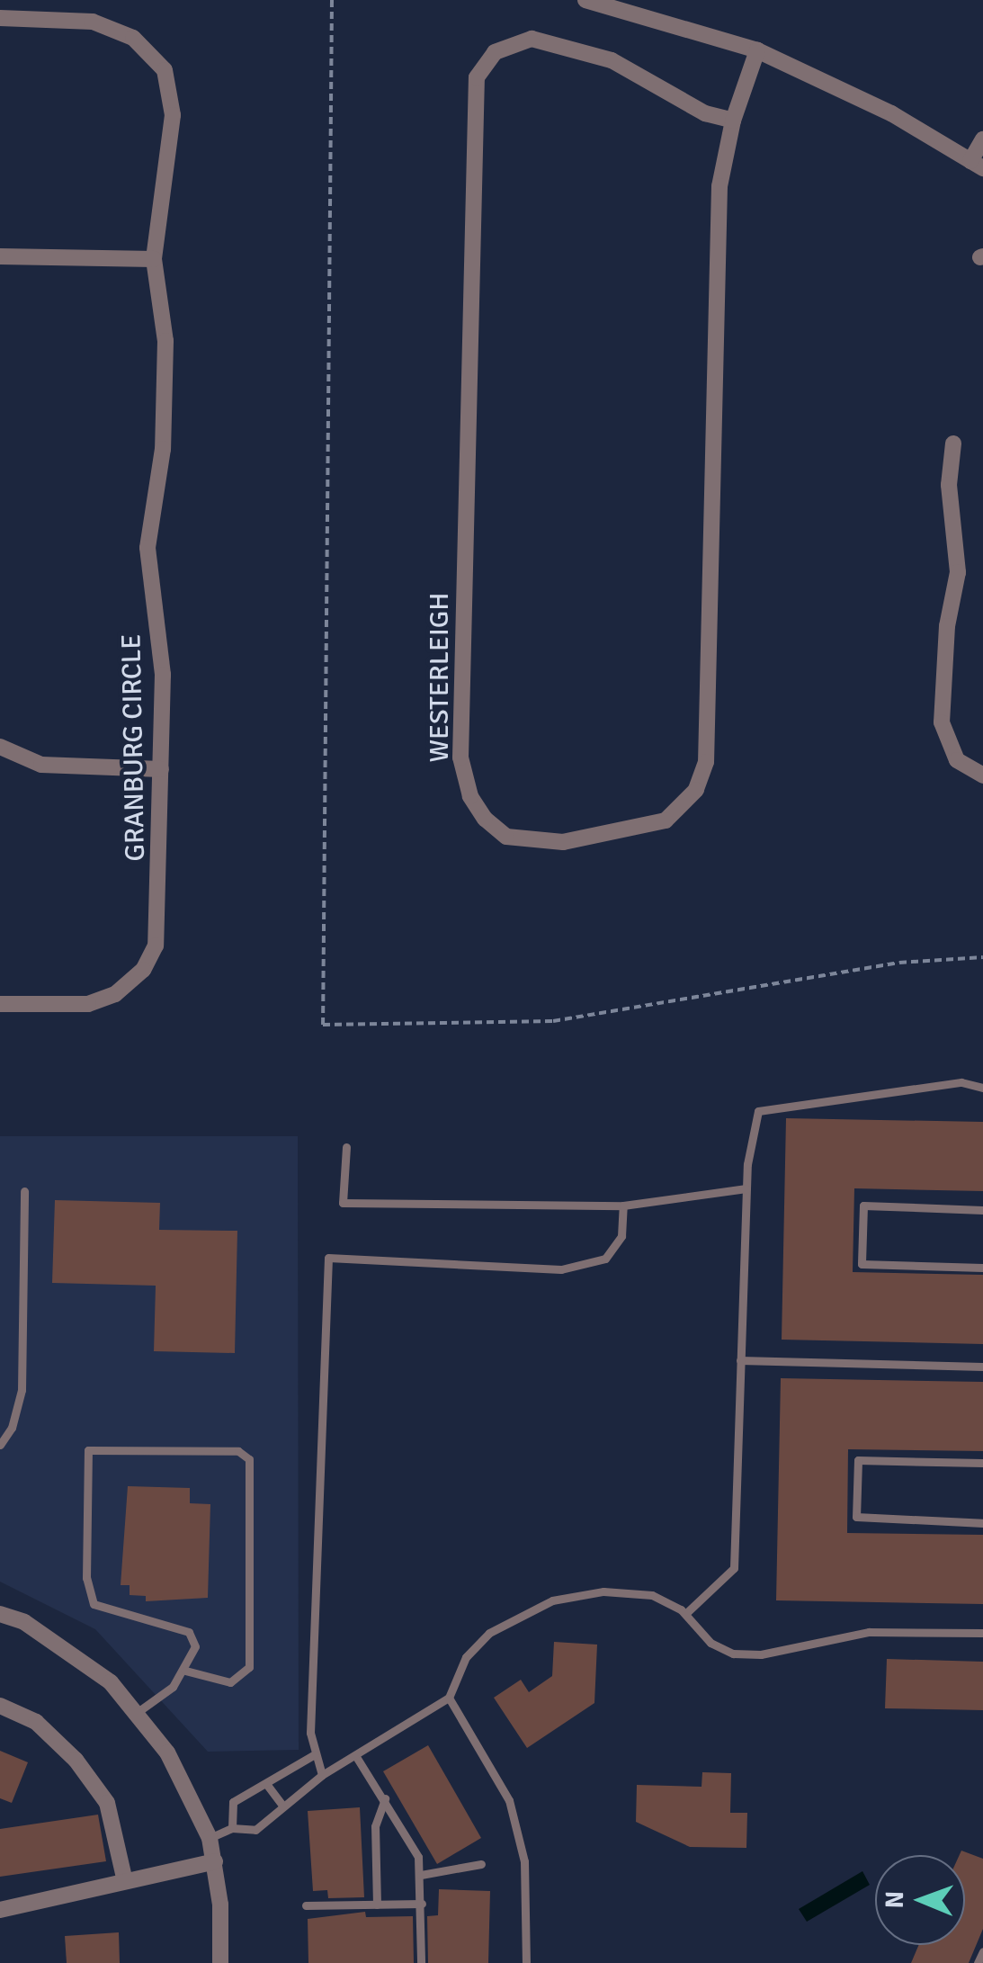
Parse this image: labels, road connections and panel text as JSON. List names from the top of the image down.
{
  "streets": {
    "street": ["WESTERLEIGH", "GRANBURG CIRCLE"]
  },
  "north": "left"
}
